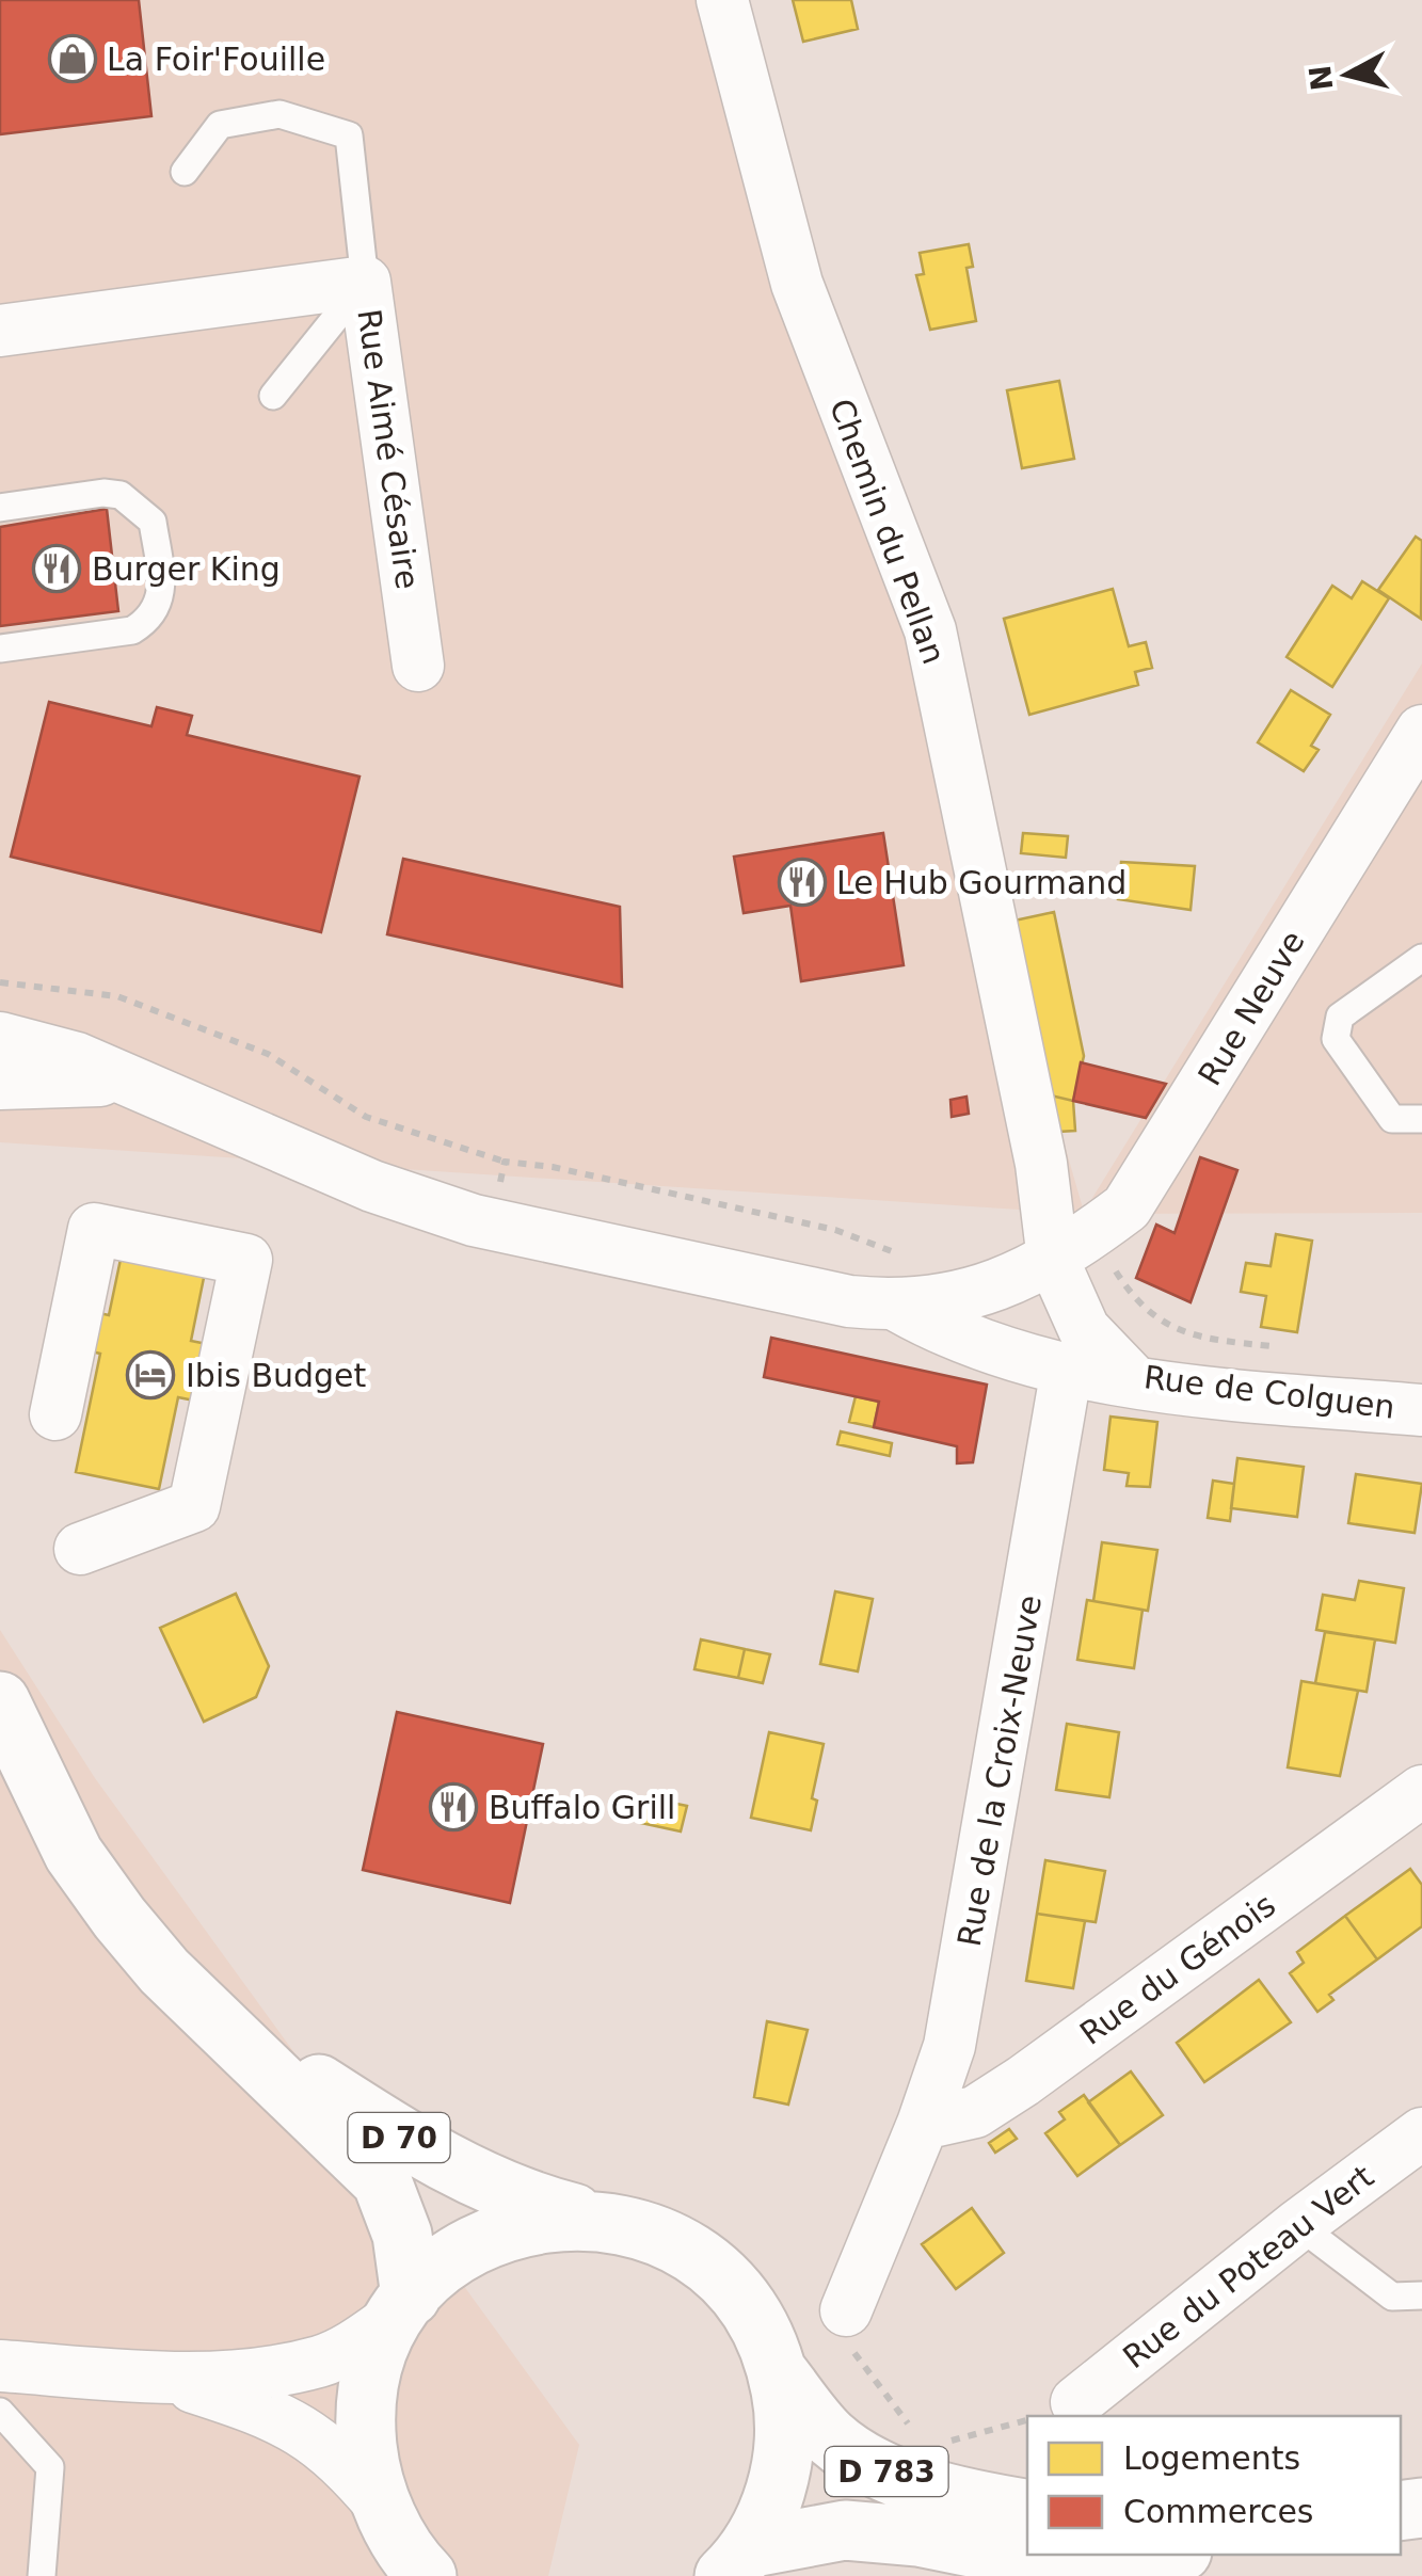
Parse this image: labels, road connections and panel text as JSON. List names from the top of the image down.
{
  "streets": {
    "main road": ["D 70", "D 783"],
    "street": [
      "Rue Aimé Césaire",
      "Chemin du Pellan",
      "Rue Neuve",
      "Rue de Colguen",
      "Rue de la Croix-Neuve",
      "Rue du Génois",
      "Rue du Poteau Vert"
    ]
  },
  "crossings": [
    ["Chemin du Pellan", "Rue Neuve"],
    ["Chemin du Pellan", "Rue de Colguen"],
    ["Rue Neuve", "Rue de Colguen"],
    ["Rue de la Croix-Neuve", "Rue du Génois"]
  ],
  "places": {
    "shop": ["La Foir'Fouille"],
    "restaurant": ["Burger King", "Le Hub Gourmand", "Buffalo Grill"],
    "hotel": ["Ibis Budget"]
  },
  "legend": ["Logements", "Commerces"],
  "north": "left"
}
